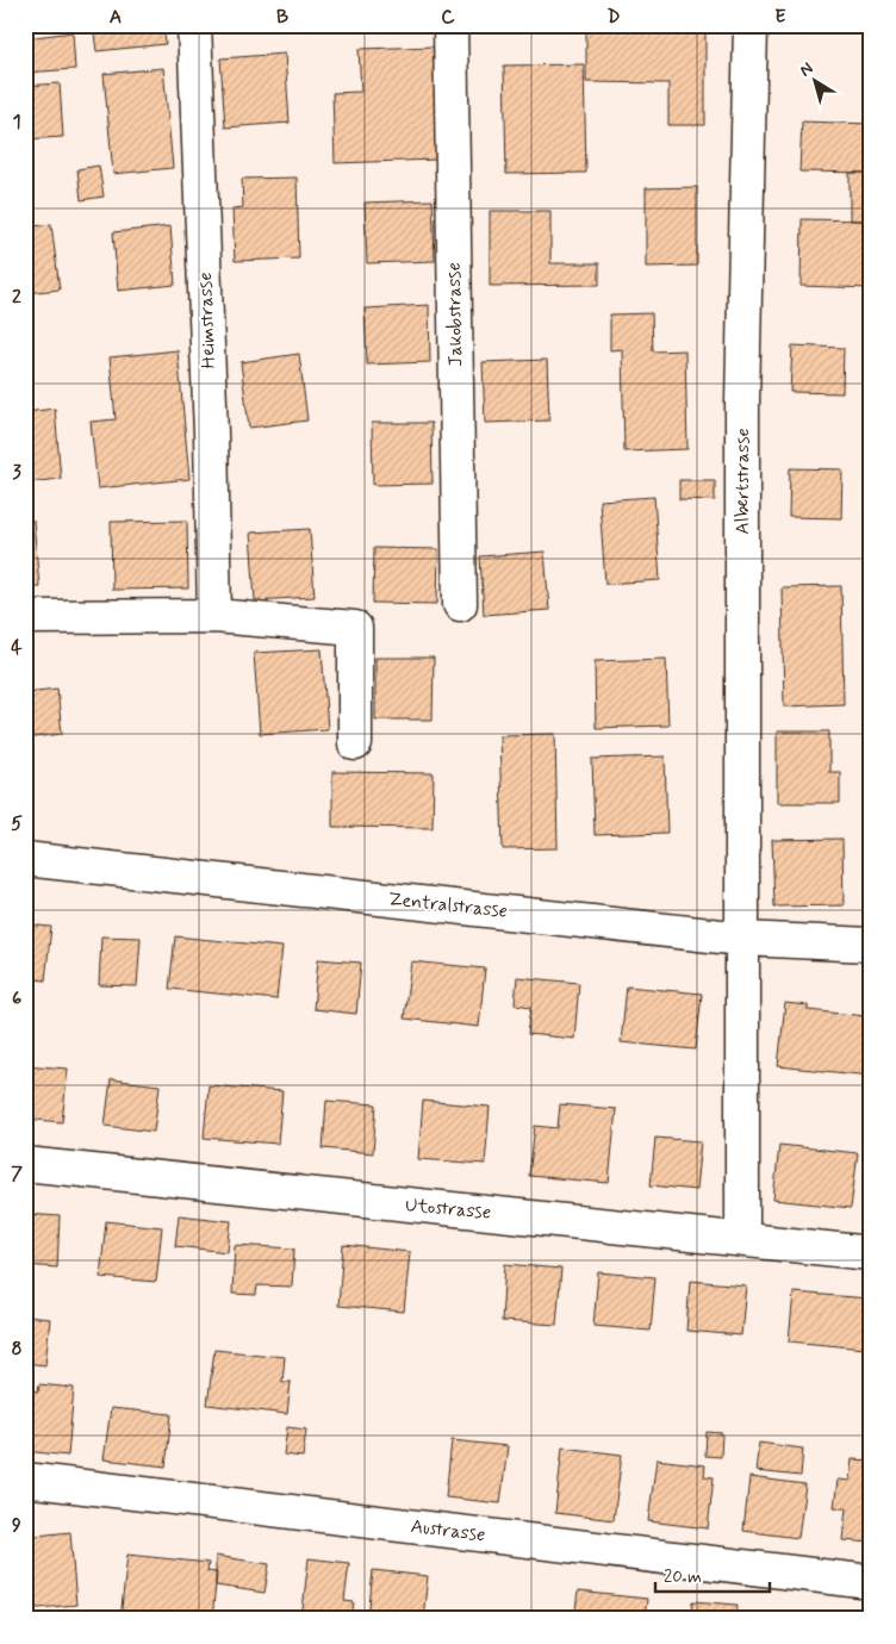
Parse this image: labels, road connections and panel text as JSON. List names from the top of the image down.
{
  "streets": {
    "street": [
      "Jakobstrasse",
      "Heimstrasse",
      "Albertstrasse",
      "Zentralstrasse",
      "Utostrasse",
      "Austrasse"
    ]
  },
  "crossings": [
    ["Albertstrasse", "Zentralstrasse"],
    ["Albertstrasse", "Utostrasse"]
  ],
  "scale_bar": "20 m",
  "north": "top left",
  "grid": {
    "columns": [
      "A",
      "B",
      "C",
      "D",
      "E"
    ],
    "rows": [
      "1",
      "2",
      "3",
      "4",
      "5",
      "6",
      "7",
      "8",
      "9"
    ]
  }
}
